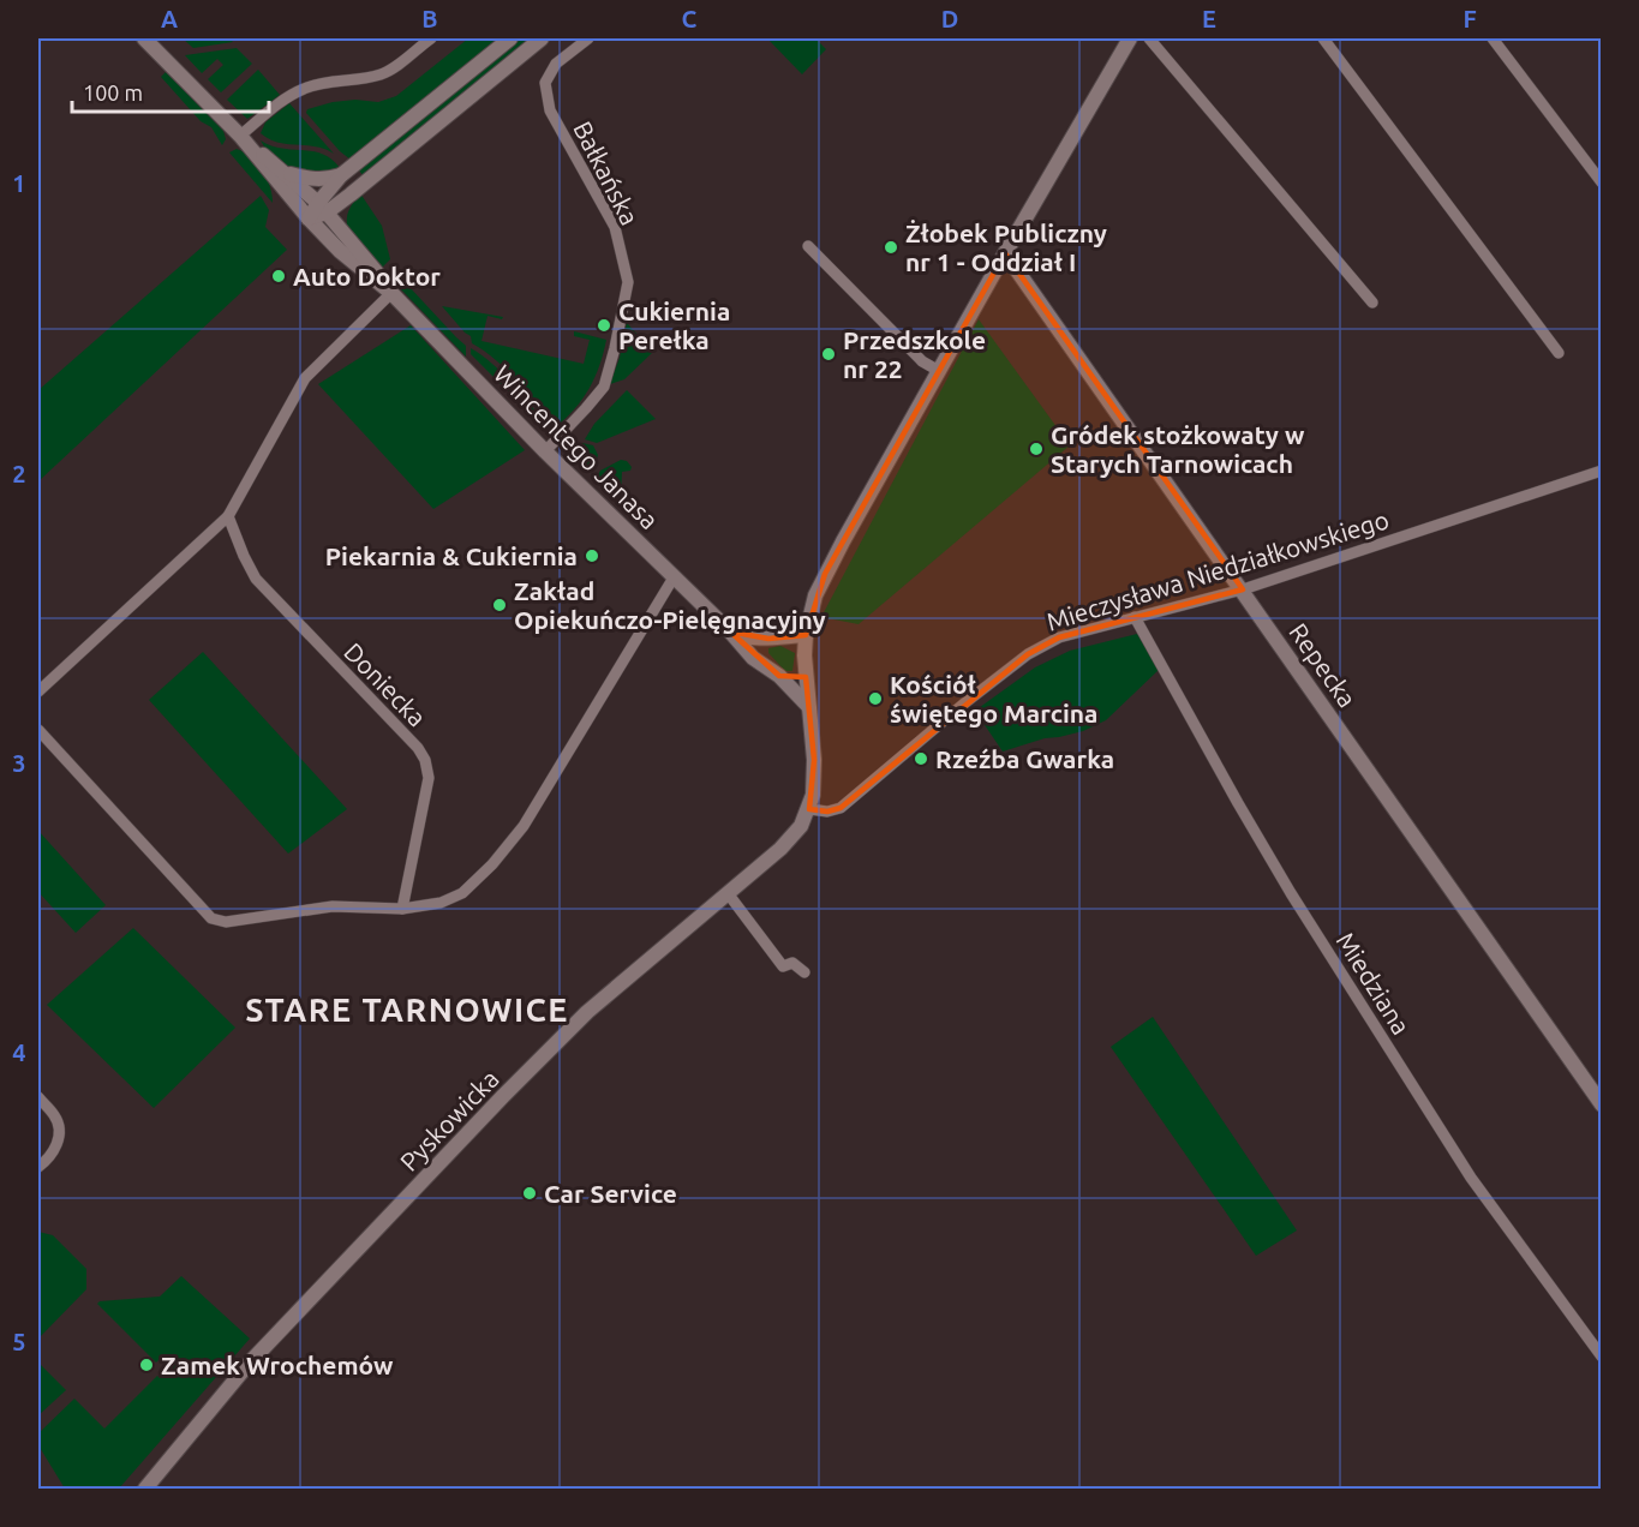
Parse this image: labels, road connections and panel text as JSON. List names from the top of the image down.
{
  "streets": {
    "street": [
      "Bałkańska",
      "Wincentego Janasa",
      "Mieczysława Niedziałkowskiego",
      "Repecka",
      "Doniecka",
      "Miedziana",
      "Pyskowicka"
    ]
  },
  "crossings": [
    ["Bałkańska", "Wincentego Janasa"],
    ["Mieczysława Niedziałkowskiego", "Repecka"],
    ["Mieczysława Niedziałkowskiego", "Miedziana"],
    ["Mieczysława Niedziałkowskiego", "Pyskowicka"]
  ],
  "districts": ["STARE TARNOWICE"],
  "places": [
    "Żłobek Publiczny nr 1 - Oddział I",
    "Auto Doktor",
    "Cukiernia Perełka",
    "Przedszkole nr 22",
    "Gródek stożkowaty w Starych Tarnowicach",
    "Piekarnia & Cukiernia",
    "Zakład Opiekuńczo-Pielęgnacyjny",
    "Kościół świętego Marcina",
    "Rzeźba Gwarka",
    "Car Service",
    "Zamek Wrochemów"
  ],
  "scale_bar": "100 m",
  "grid": {
    "columns": [
      "A",
      "B",
      "C",
      "D",
      "E",
      "F"
    ],
    "rows": [
      "1",
      "2",
      "3",
      "4",
      "5"
    ]
  }
}
